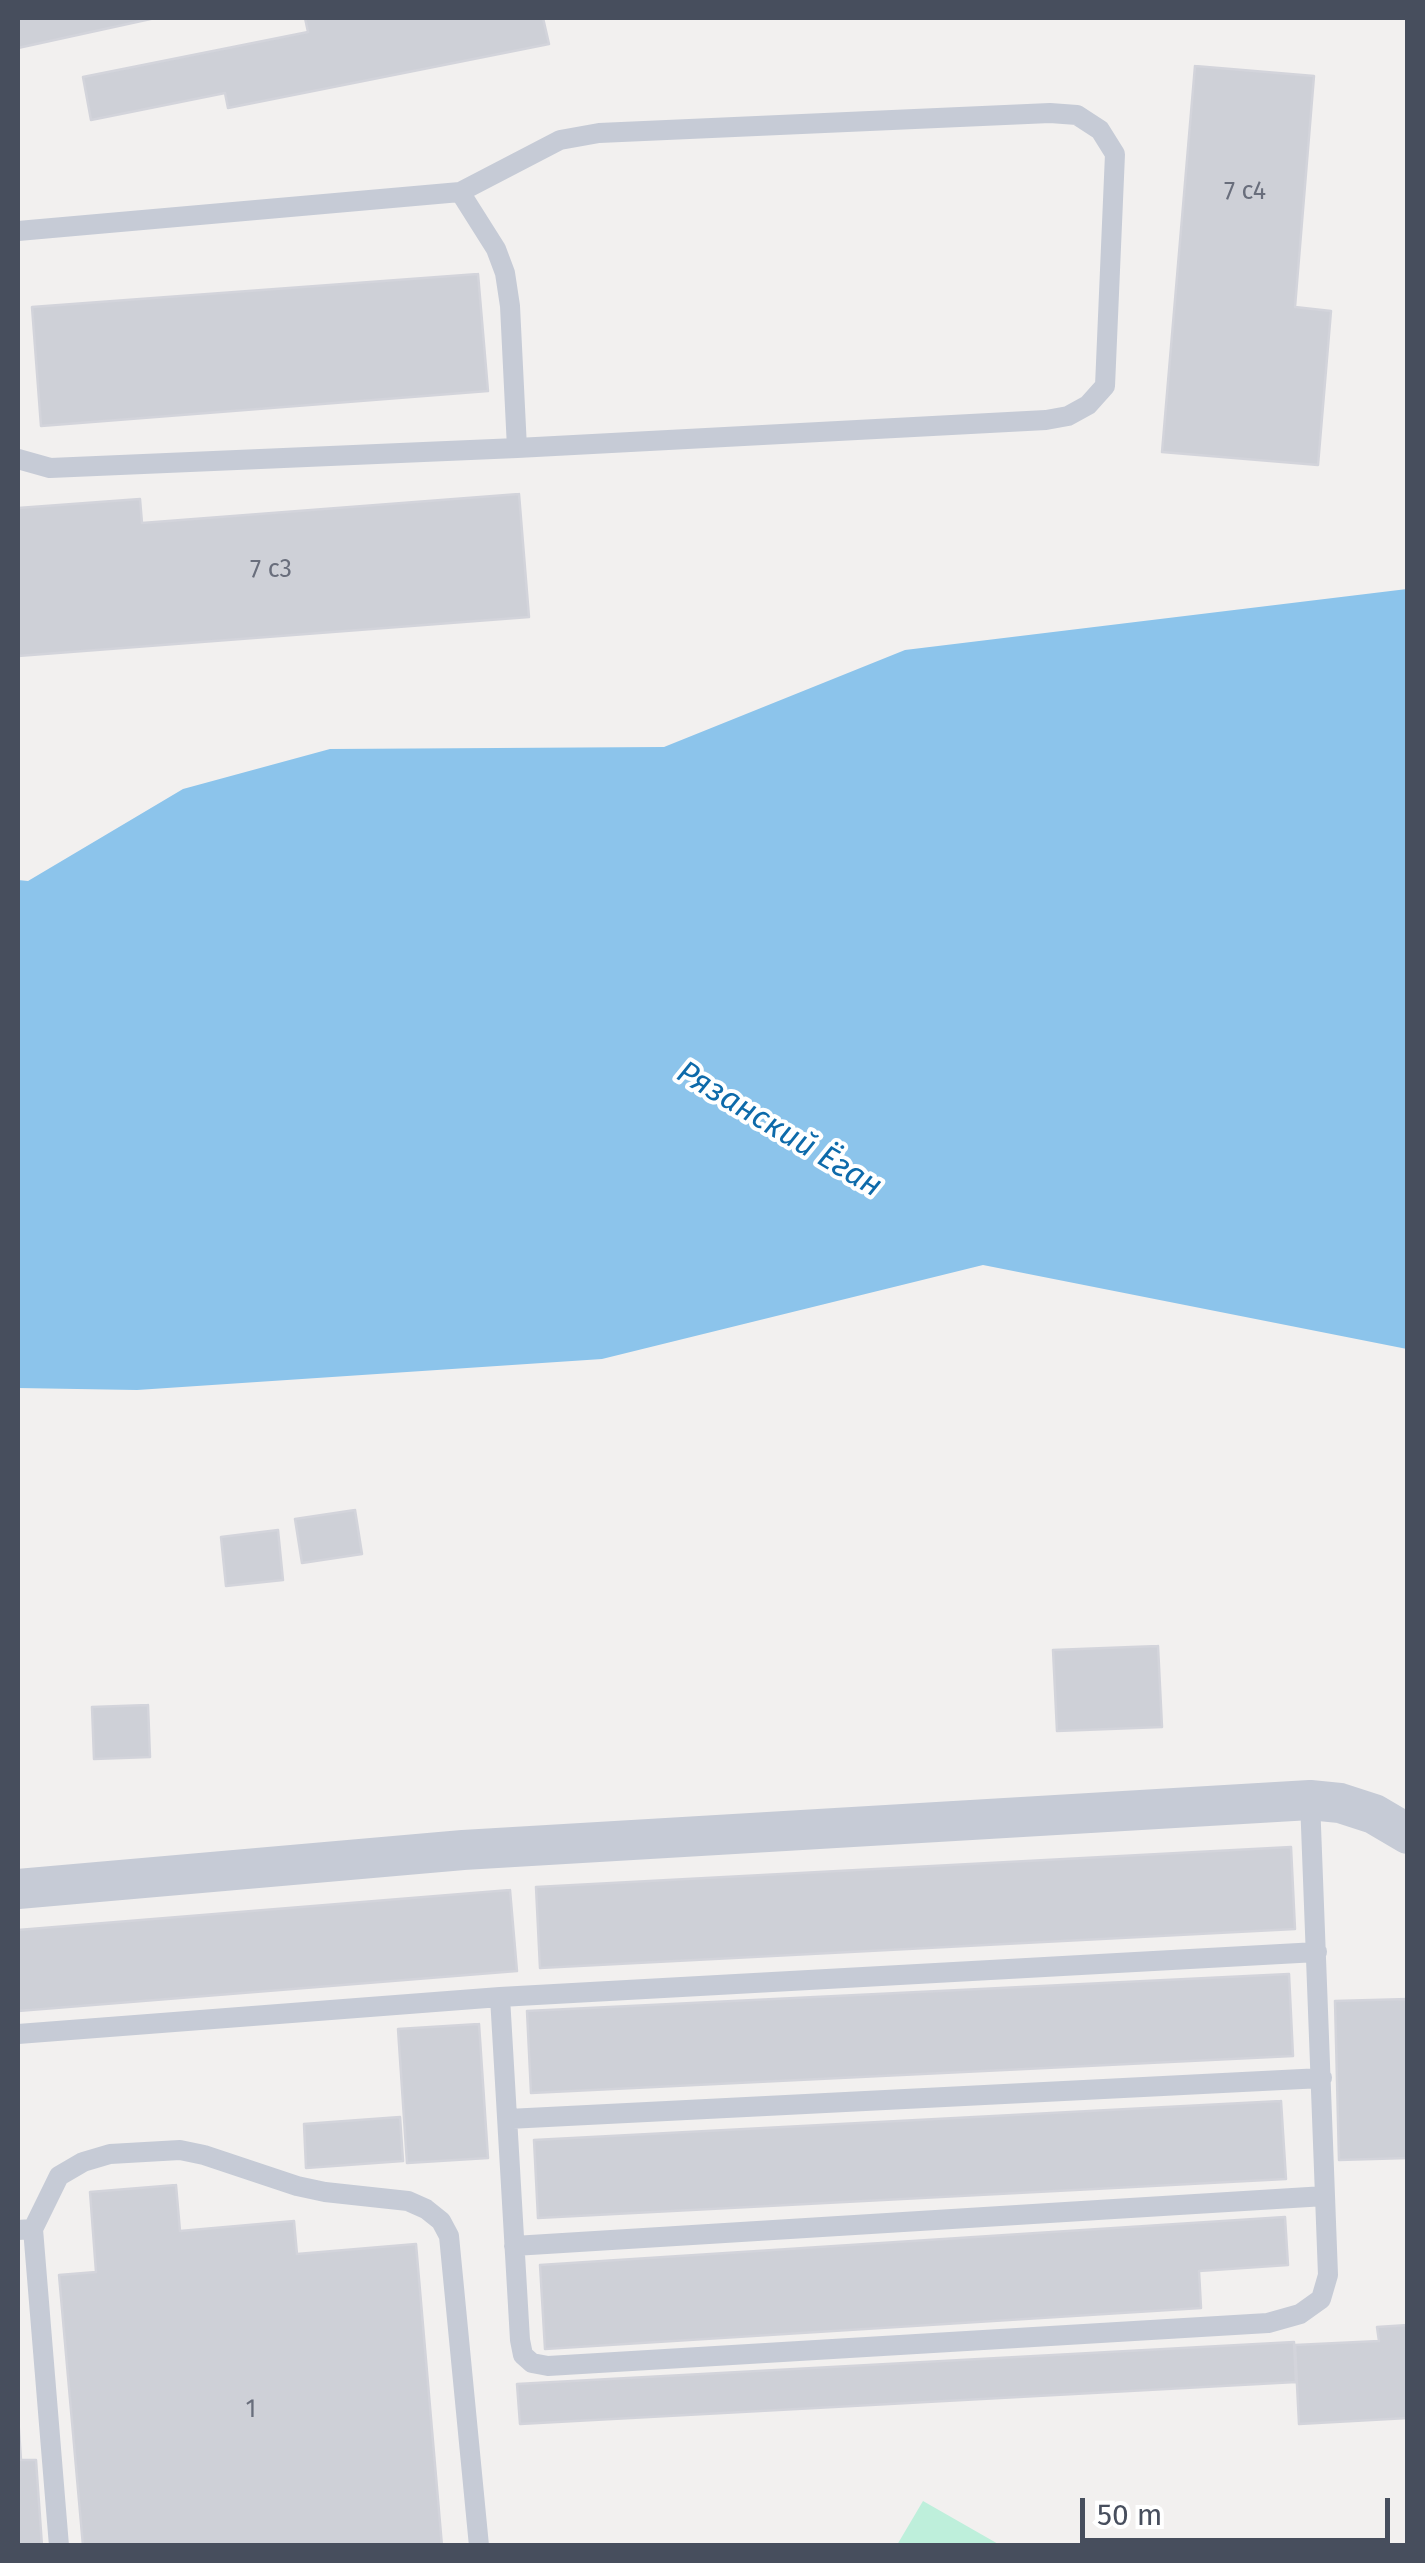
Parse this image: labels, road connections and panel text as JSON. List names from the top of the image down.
{
  "water": ["Рязанский Ёган"],
  "house_numbers": ["7 с4", "7 с3", "1"],
  "scale_bar": "50 m"
}
